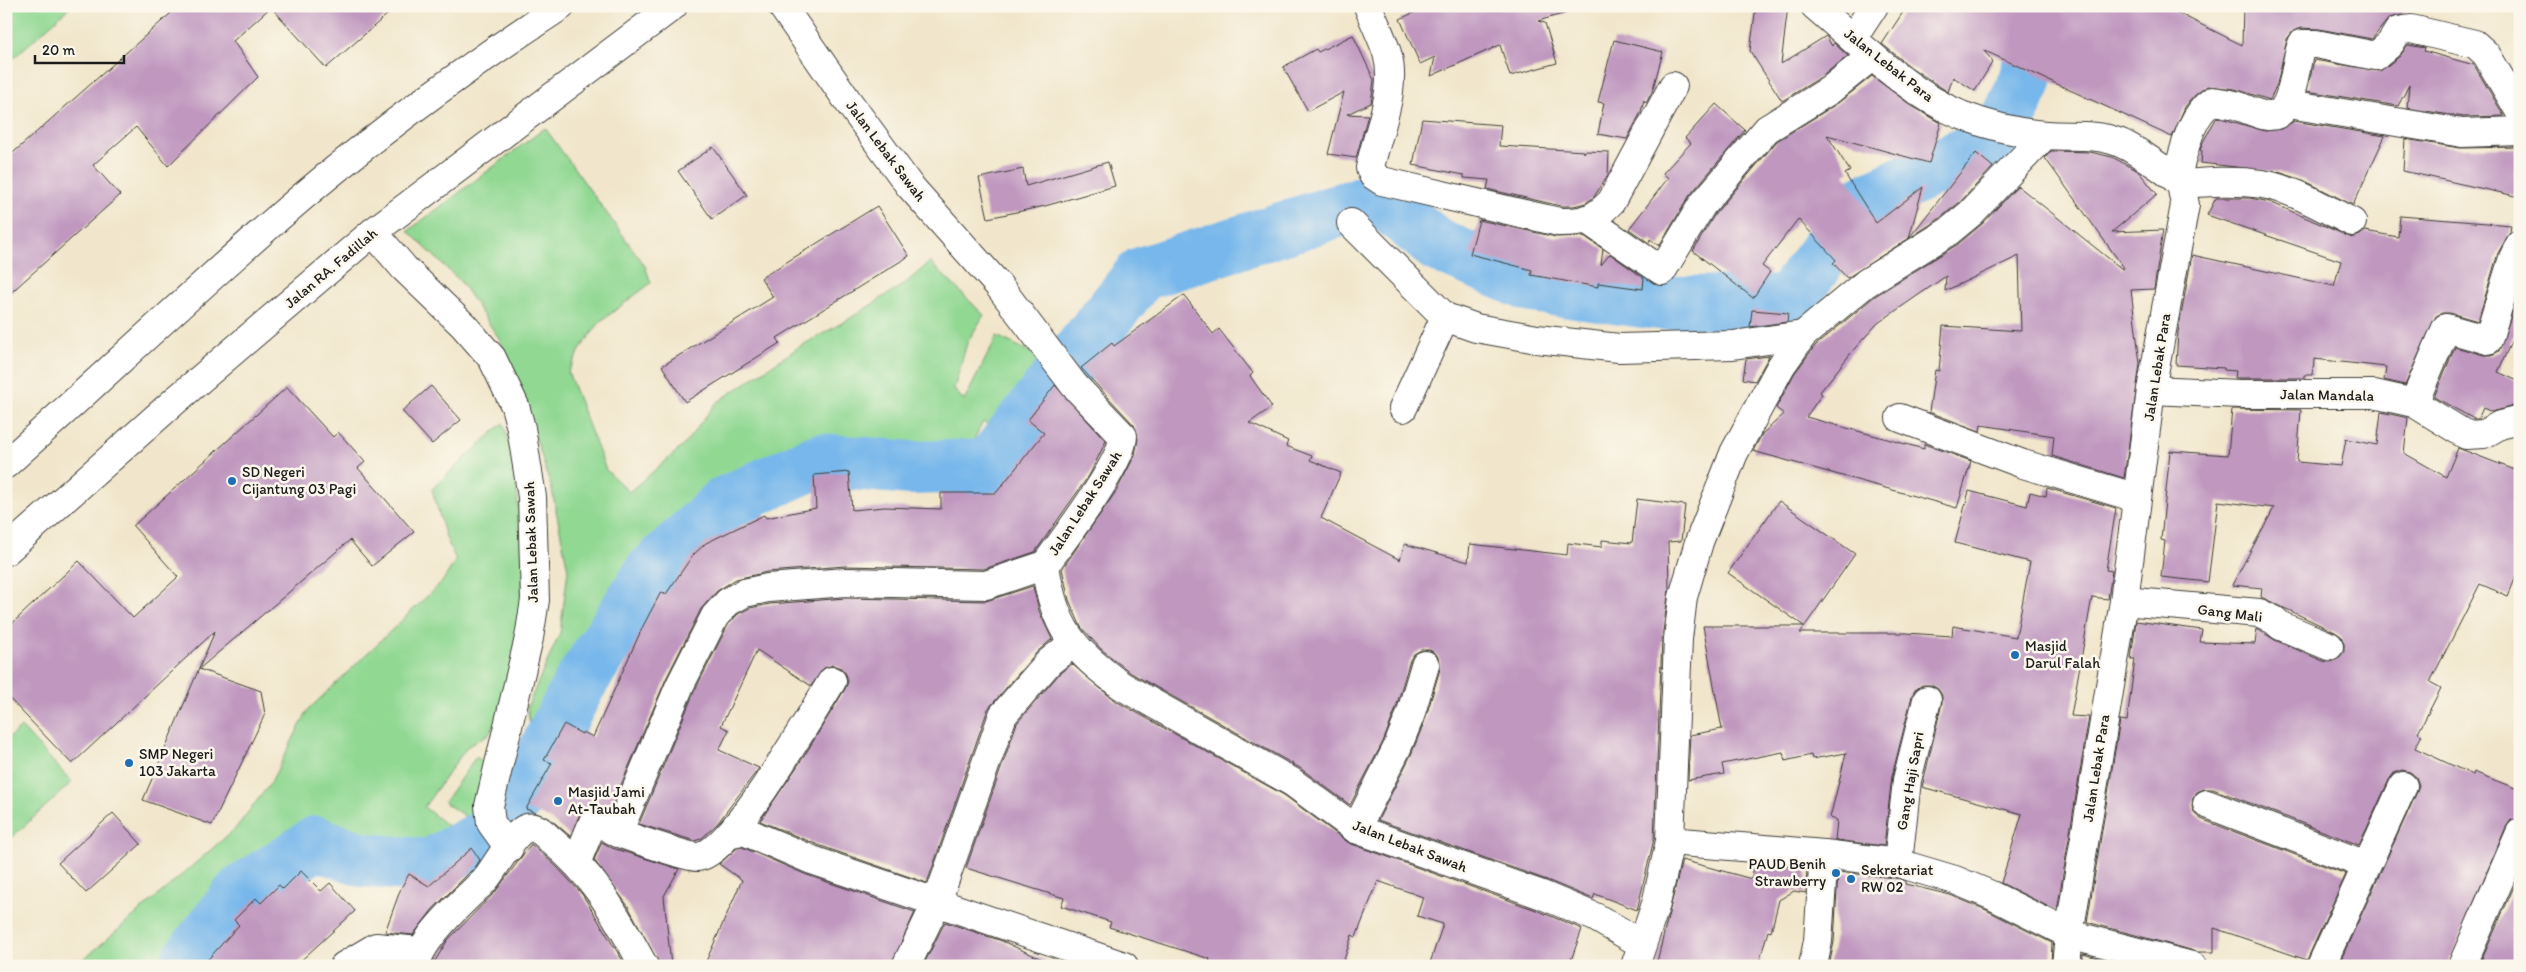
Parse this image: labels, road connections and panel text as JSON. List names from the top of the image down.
{
  "streets": {
    "street": [
      "Jalan Lebak Para",
      "Jalan Lebak Sawah",
      "Jalan RA. Fadillah",
      "Jalan Mandala",
      "Gang Mali",
      "Gang Haji Sapri"
    ]
  },
  "crossings": [
    ["Jalan Lebak Para", "Jalan Mandala"],
    ["Jalan Lebak Para", "Gang Mali"],
    ["Jalan Lebak Sawah", "Jalan RA. Fadillah"]
  ],
  "places": [
    "SD Negeri Cijantung 03 Pagi",
    "Masjid Darul Falah",
    "SMP Negeri 103 Jakarta",
    "Masjid Jami At-Taubah",
    "PAUD Benih Strawberry",
    "Sekretariat RW 02"
  ],
  "scale_bar": "20 m"
}
